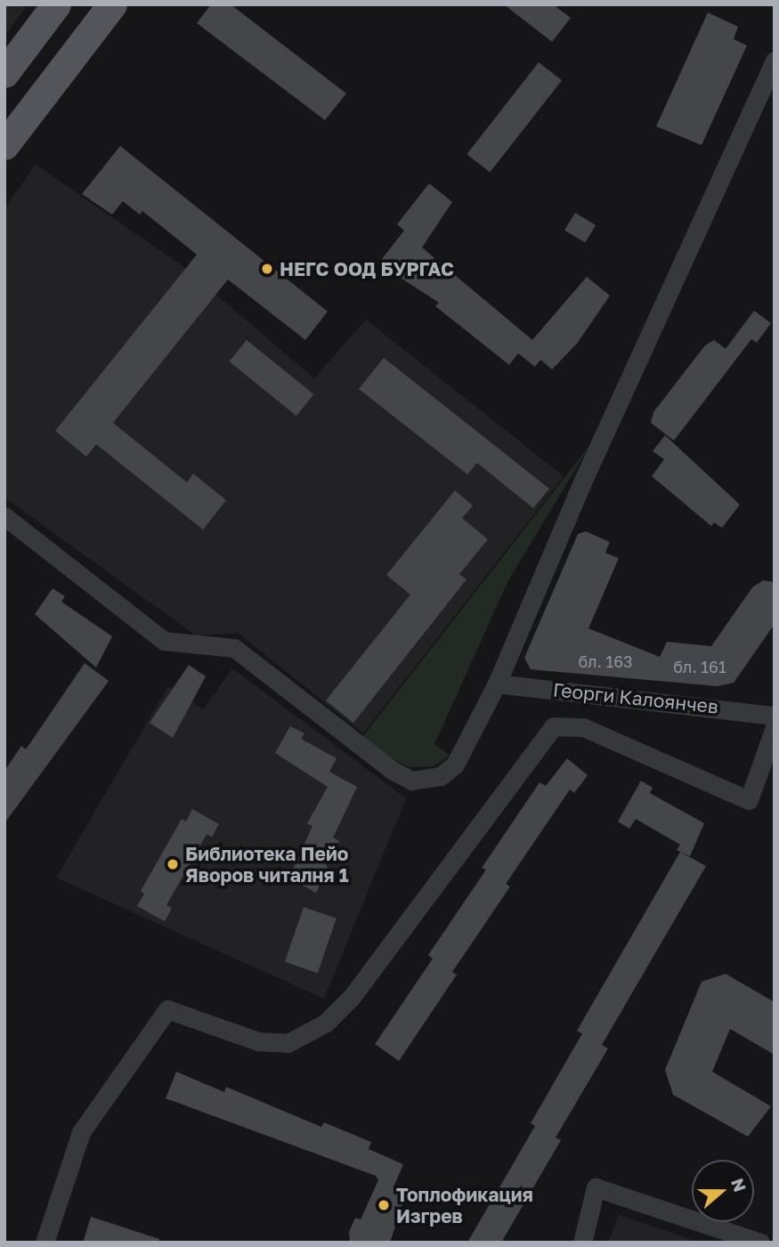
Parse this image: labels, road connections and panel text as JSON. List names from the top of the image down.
{
  "streets": {
    "street": ["Георги Калоянчев"]
  },
  "places": ["НЕГС ООД БУРГАС", "Библиотека Пейо Яворов читалня 1", "Топлофикация Изгрев"],
  "house_numbers": ["бл. 163", "бл. 161"],
  "north": "right"
}
